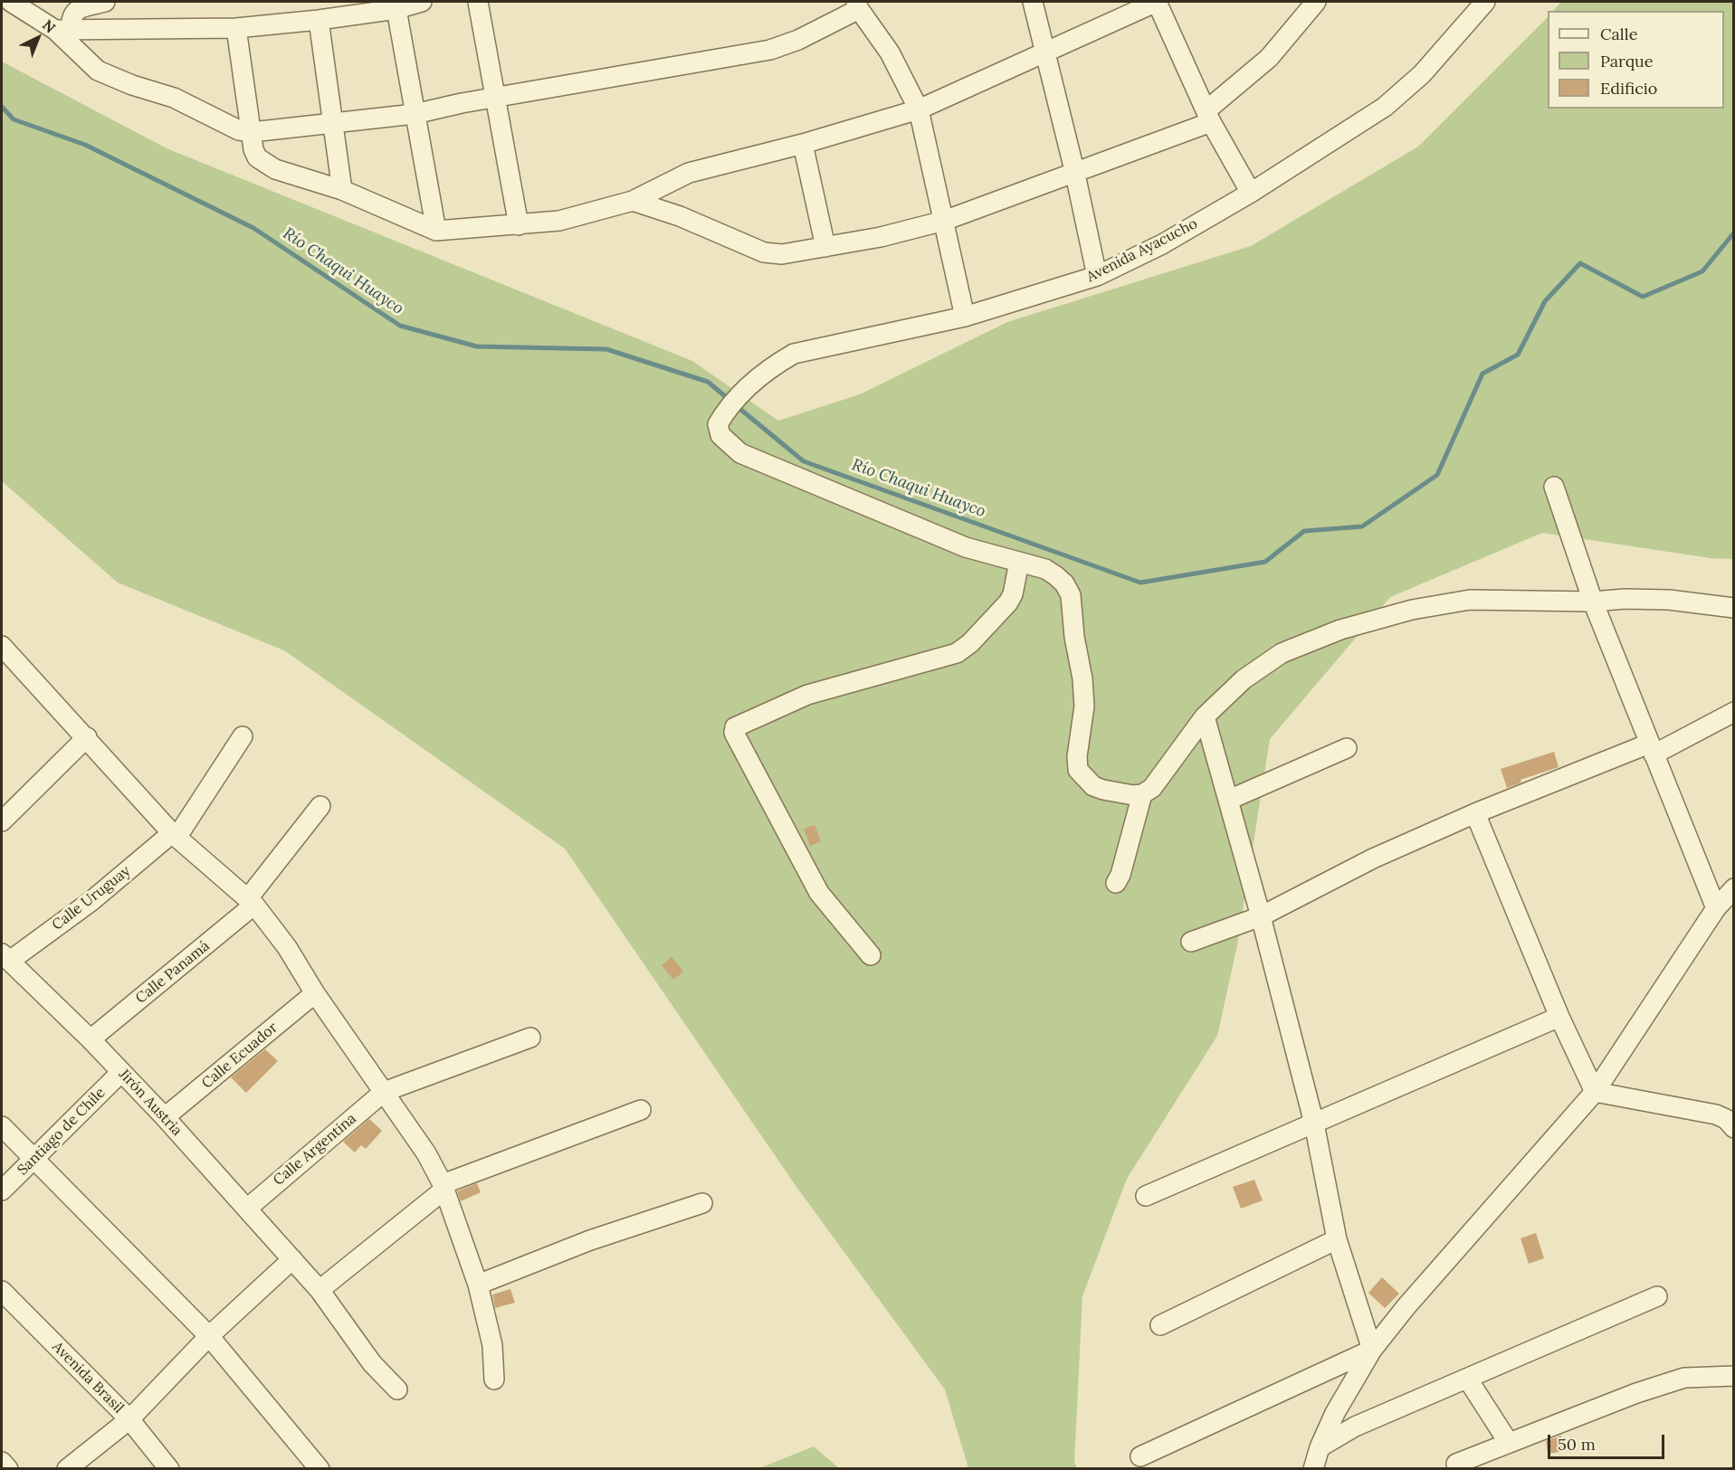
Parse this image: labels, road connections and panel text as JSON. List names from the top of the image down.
{
  "streets": {
    "street": [
      "Avenida Ayacucho",
      "Calle Uruguay",
      "Calle Panamá",
      "Calle Ecuador",
      "Jirón Austria",
      "Santiago de Chile",
      "Calle Argentina",
      "Avenida Brasil"
    ]
  },
  "crossings": [
    ["Calle Uruguay", "Jirón Austria"],
    ["Calle Panamá", "Jirón Austria"],
    ["Calle Ecuador", "Jirón Austria"],
    ["Jirón Austria", "Santiago de Chile"],
    ["Jirón Austria", "Calle Argentina"]
  ],
  "water": ["Río Chaqui Huayco"],
  "legend": ["Calle", "Parque", "Edificio"],
  "scale_bar": "50 m",
  "north": "top right"
}
